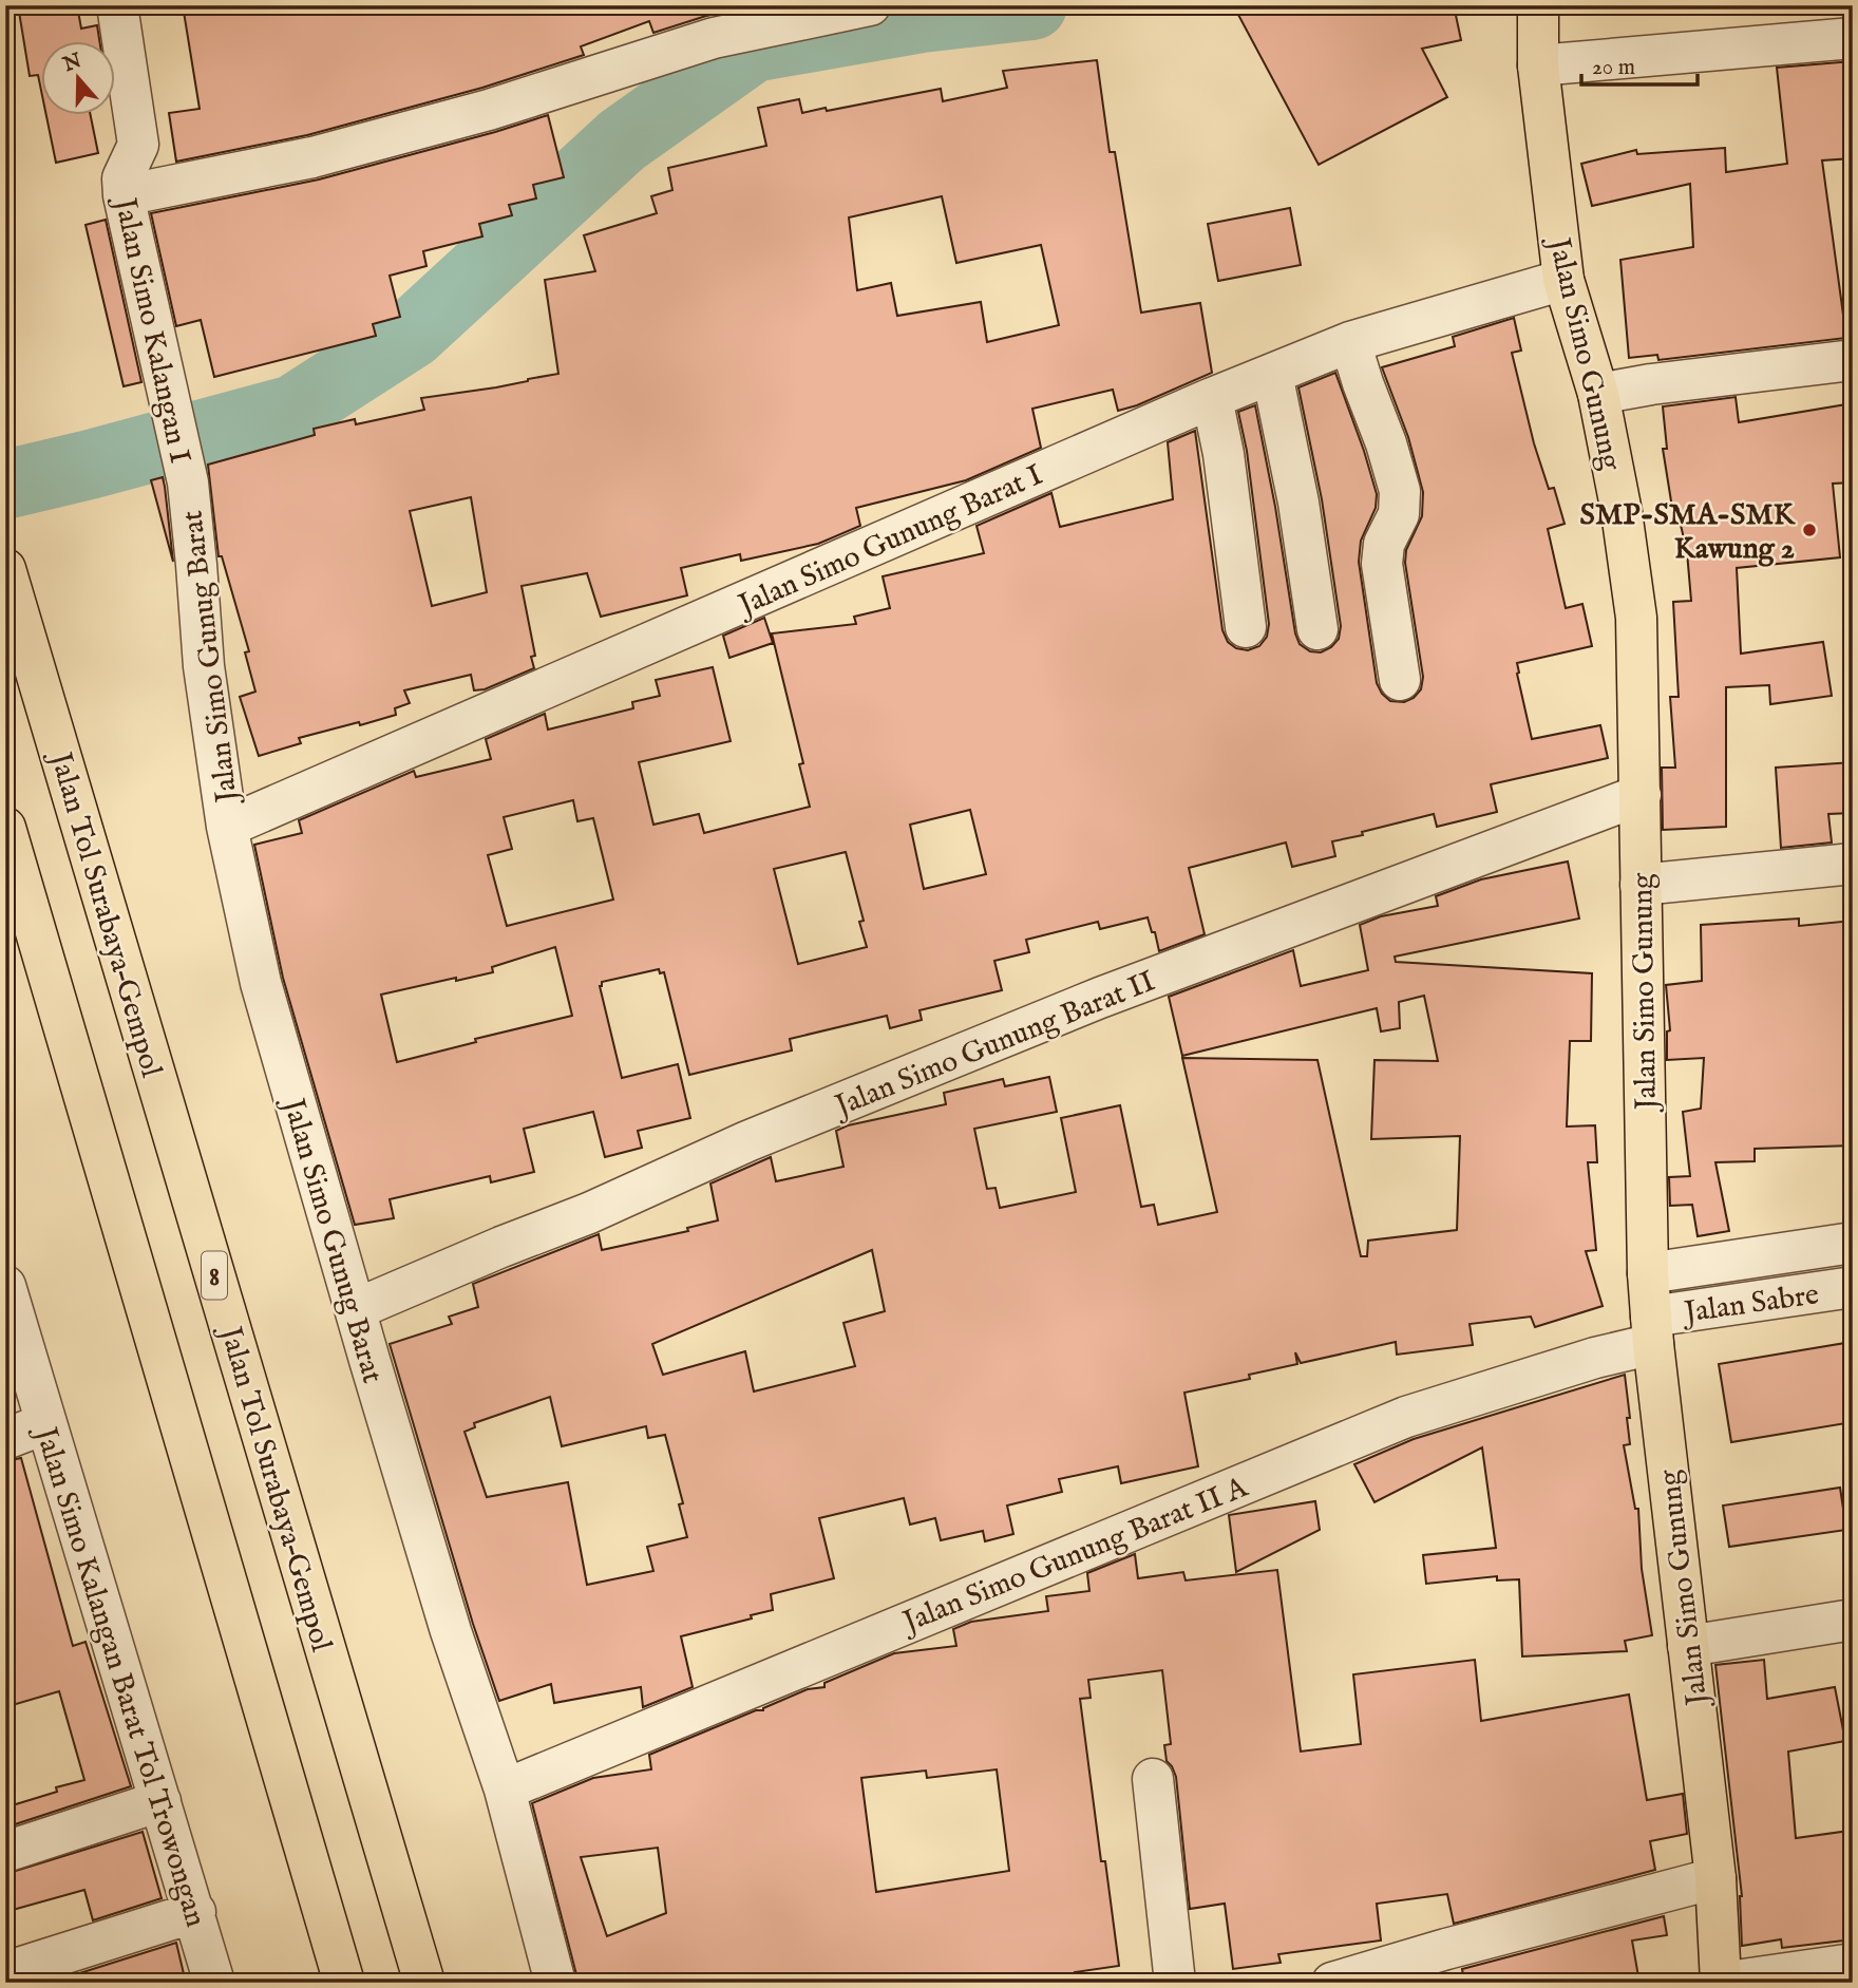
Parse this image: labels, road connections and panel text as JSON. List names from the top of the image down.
{
  "streets": {
    "main road": ["Jalan Simo Gunung", "Jalan Tol Surabaya–Gempol", "8"],
    "street": [
      "Jalan Simo Kalangan I",
      "Jalan Simo Gunung Barat I",
      "Jalan Simo Gunug Barat",
      "Jalan Simo Gunung Barat II",
      "Jalan Sabre",
      "Jalan Simo Gunung Barat II A",
      "Jalan Simo Kalangan Barat Tol Trowongan"
    ]
  },
  "crossings": [
    ["Jalan Simo Kalangan I", "Jalan Simo Gunug Barat"],
    ["Jalan Simo Gunung", "Jalan Simo Gunung Barat I"],
    ["Jalan Simo Gunung", "Jalan Simo Gunung Barat II"],
    ["Jalan Simo Gunung", "Jalan Sabre"],
    ["Jalan Simo Gunung", "Jalan Simo Gunung Barat II A"],
    ["Jalan Simo Gunung Barat I", "Jalan Simo Gunug Barat"],
    ["Jalan Simo Gunug Barat", "Jalan Simo Gunung Barat II"],
    ["Jalan Simo Gunug Barat", "Jalan Simo Gunung Barat II A"],
    ["Jalan Sabre", "Jalan Simo Gunung Barat II A"]
  ],
  "places": ["SMP-SMA-SMK Kawung 2"],
  "scale_bar": "20 m",
  "north": "top"
}
